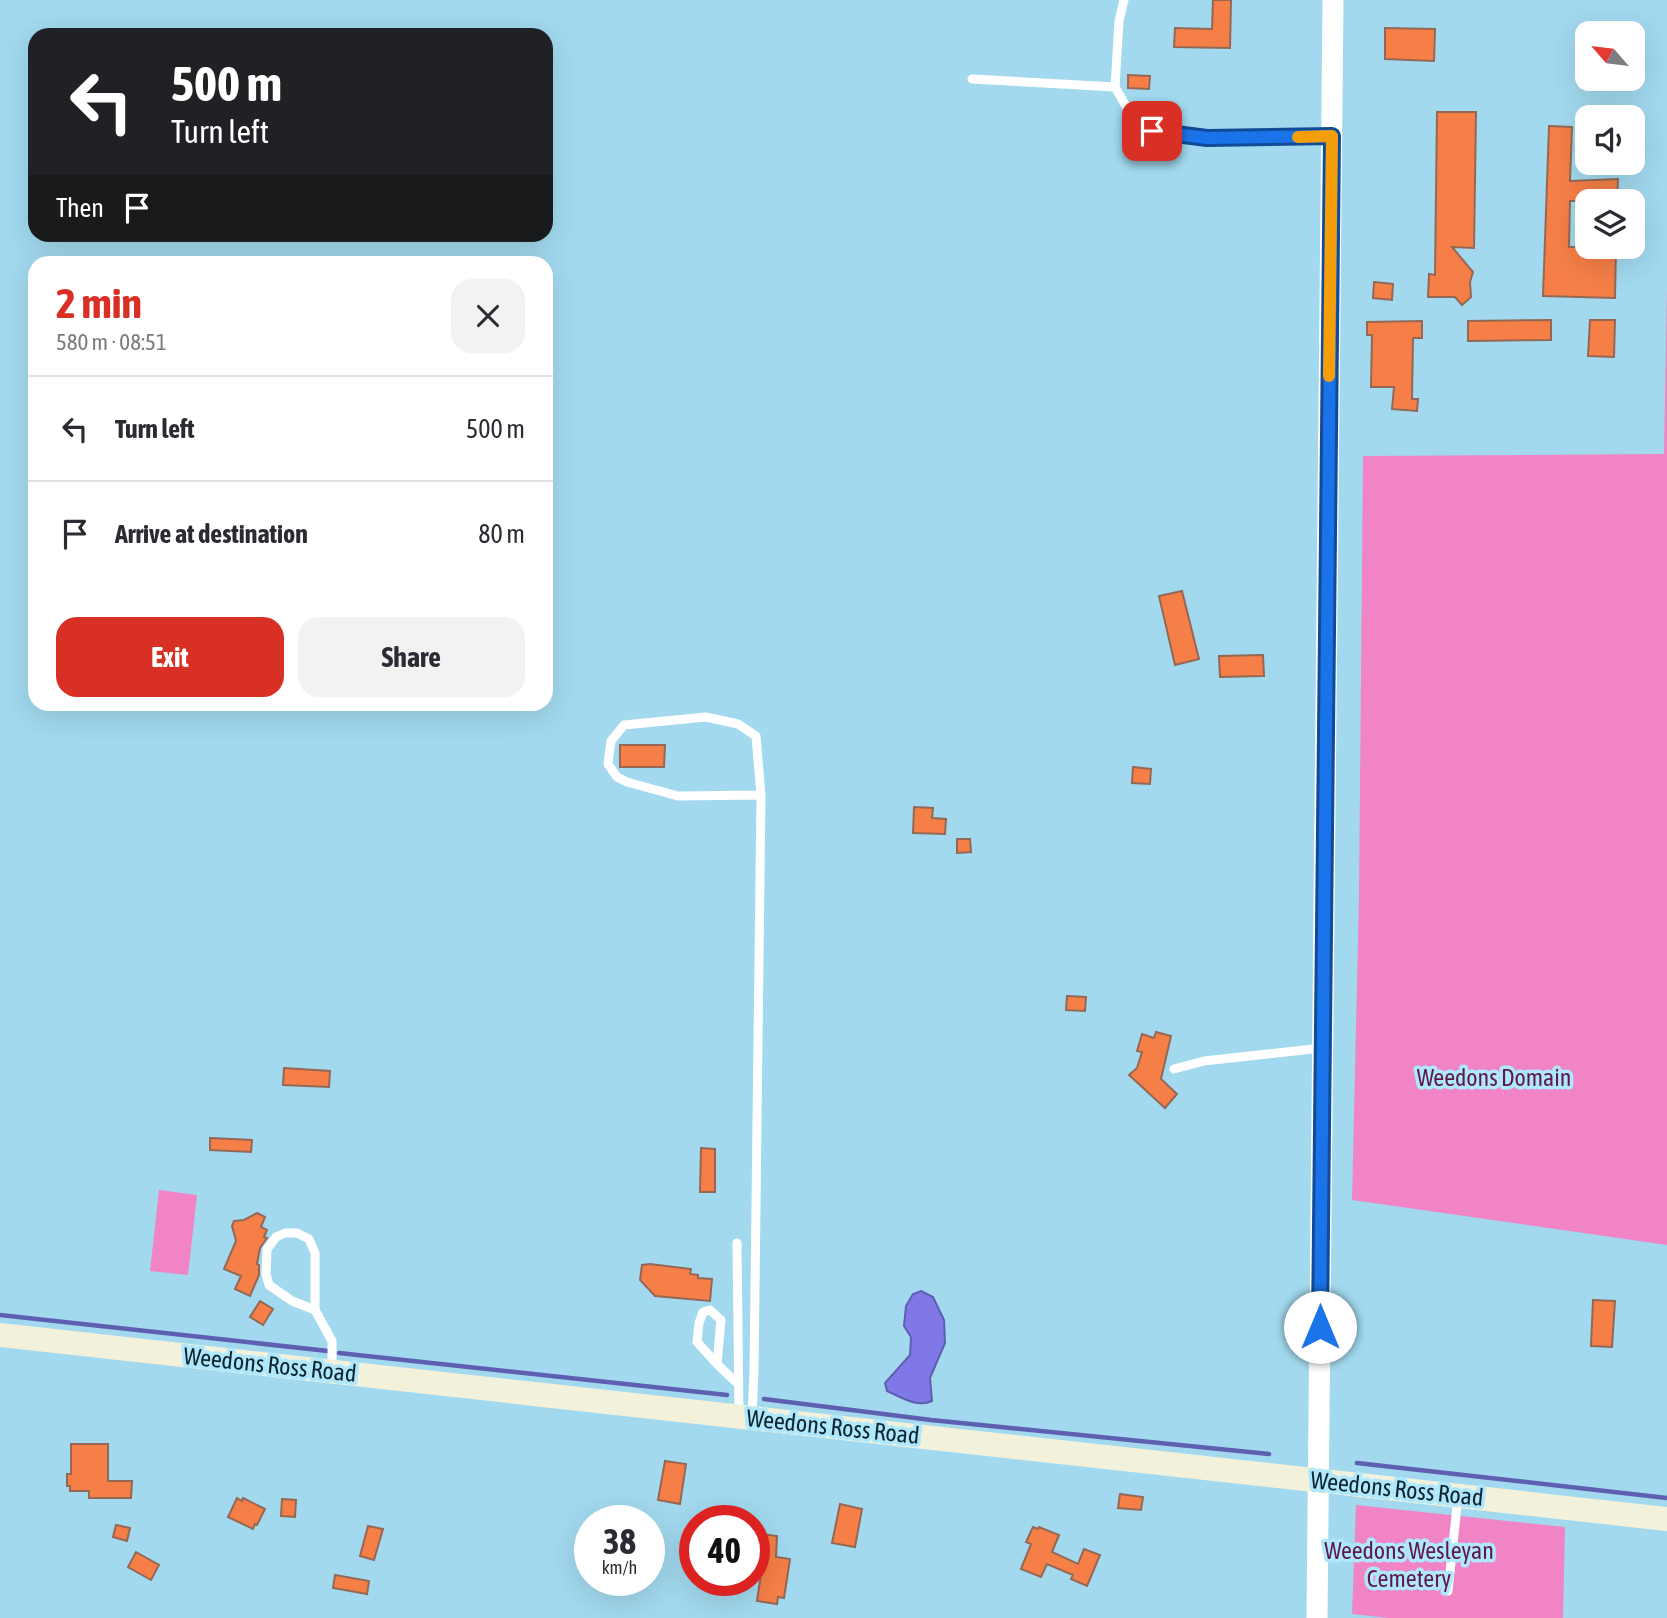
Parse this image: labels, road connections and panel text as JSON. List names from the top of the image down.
{
  "streets": {
    "main road": ["Weedons Ross Road"]
  },
  "parks": ["Weedons Domain", "Weedons Wesleyan Cemetery"],
  "north": "top left",
  "page": {
    "turn": ["500 m", "Turn left"],
    "then": "Then",
    "heading": ["2 min", "580 m · 08:51"],
    "list": [
      {
        "name": "Turn left",
        "value": "500 m"
      },
      {
        "name": "Arrive at destination",
        "value": "80 m"
      }
    ],
    "buttons": ["Exit", "Share"],
    "speed": "38 km/h",
    "limit": "40"
  }
}
